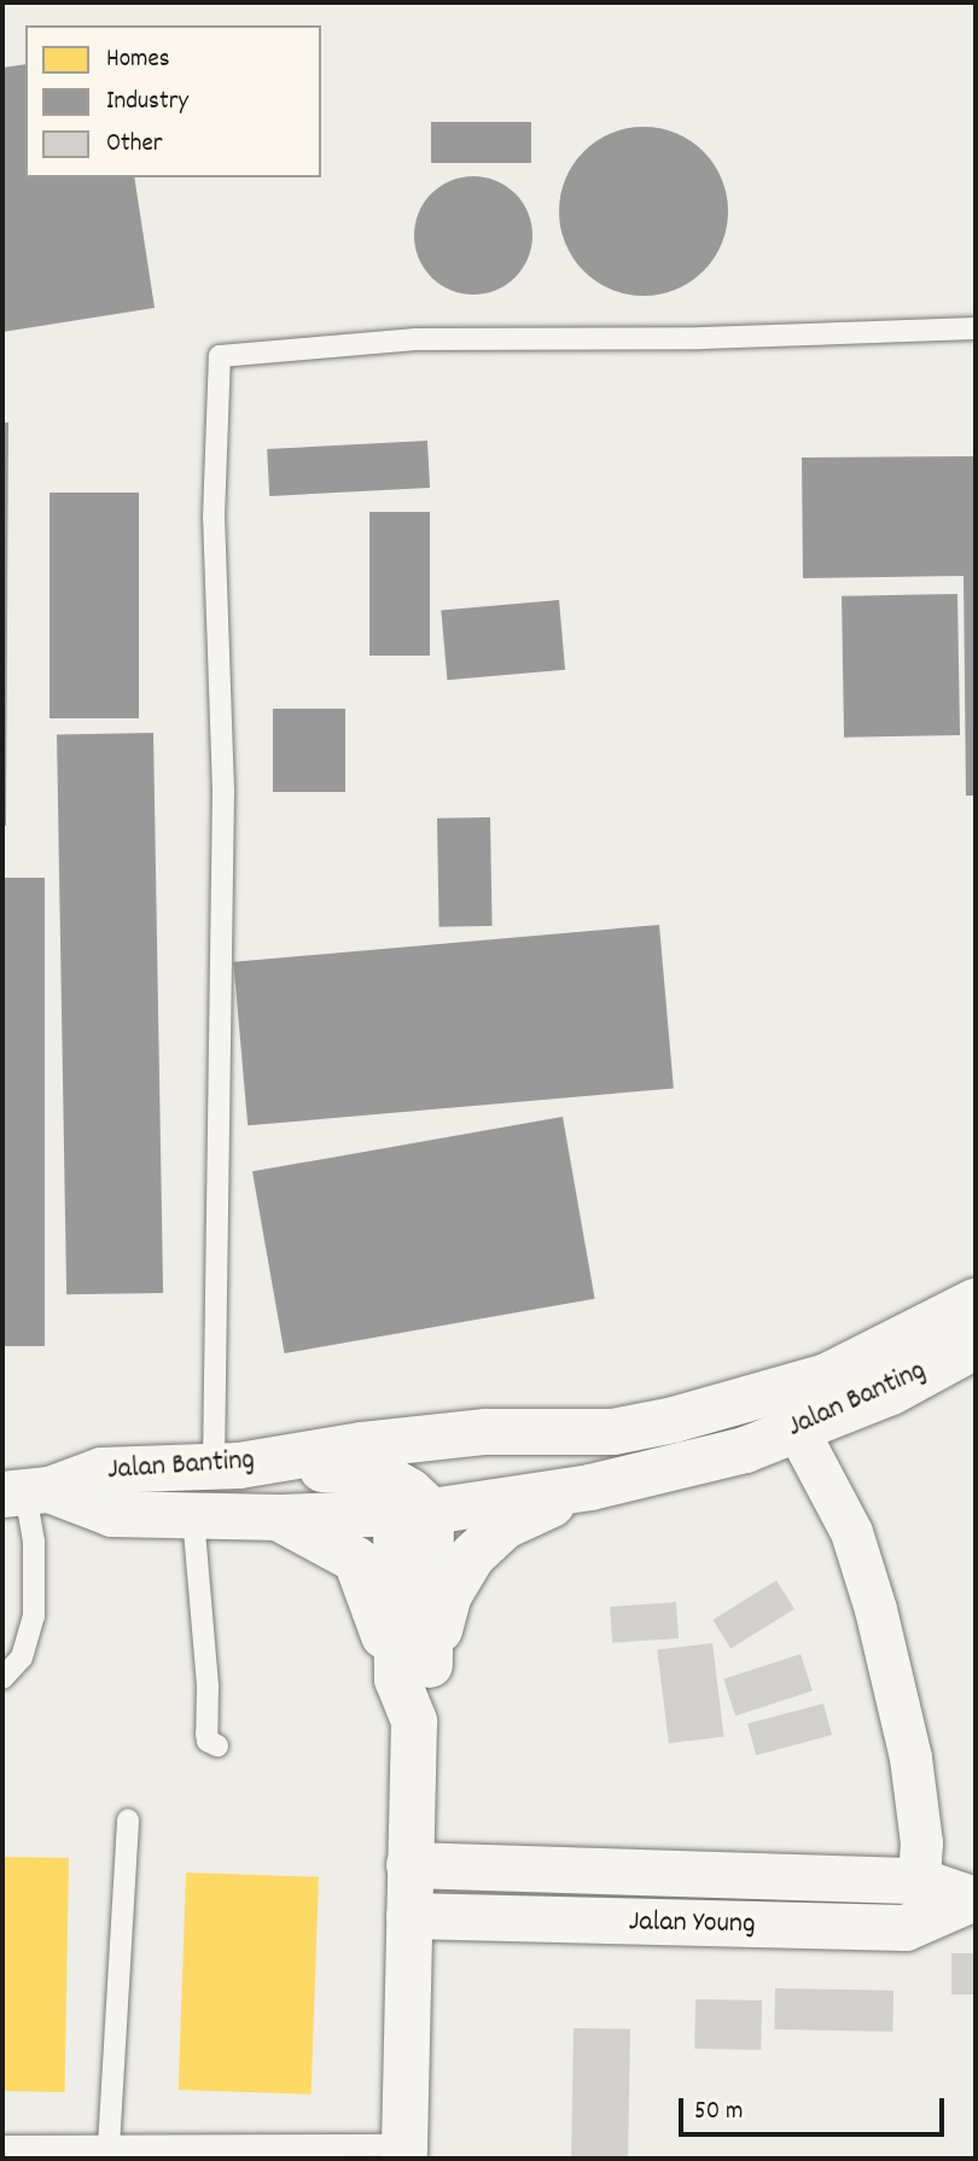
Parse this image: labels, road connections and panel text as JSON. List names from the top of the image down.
{
  "streets": {
    "main road": ["Jalan Banting", "Jalan Young"]
  },
  "legend": ["Homes", "Industry", "Other"],
  "scale_bar": "50 m"
}
